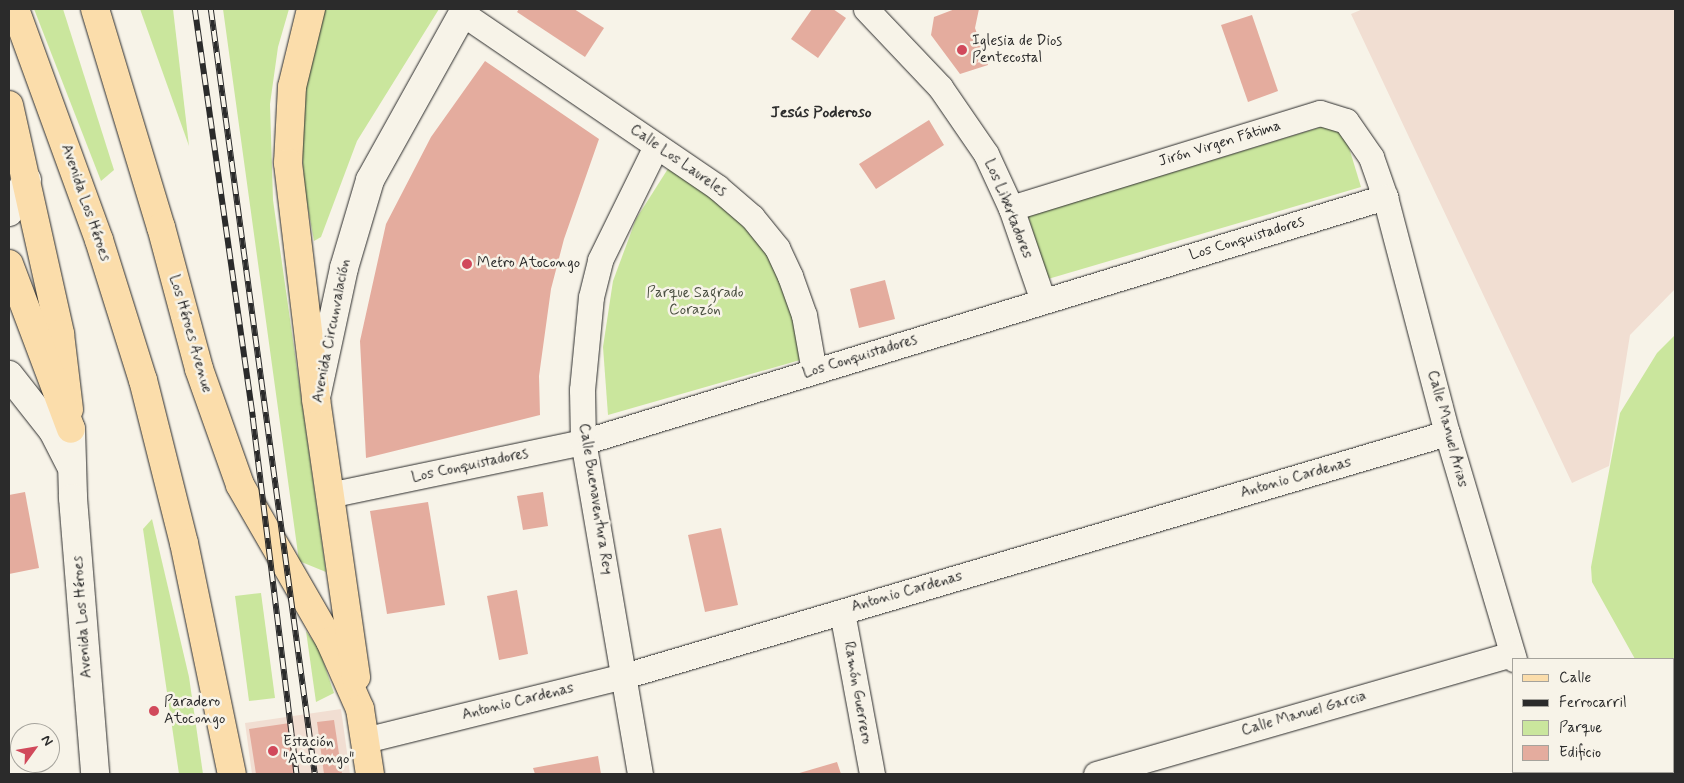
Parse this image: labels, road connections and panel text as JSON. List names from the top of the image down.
{
  "streets": {
    "main road": ["Avenida Los Héroes", "Avenida Circunvalación"],
    "street": [
      "Jirón Virgen Fátima",
      "Calle Los Laureles",
      "Los Libertadores",
      "Los Conquistadores",
      "Calle Manuel Arias",
      "Antonio Cardenas",
      "Calle Buenaventura Rey",
      "Ramón Guerrero",
      "Calle Manuel Garcia"
    ]
  },
  "crossings": [
    ["Jirón Virgen Fátima", "Los Libertadores"],
    ["Jirón Virgen Fátima", "Los Conquistadores"],
    ["Jirón Virgen Fátima", "Calle Manuel Arias"],
    ["Calle Los Laureles", "Los Conquistadores"],
    ["Calle Los Laureles", "Avenida Circunvalación"],
    ["Calle Los Laureles", "Calle Buenaventura Rey"],
    ["Los Libertadores", "Los Conquistadores"],
    ["Los Conquistadores", "Avenida Circunvalación"],
    ["Los Conquistadores", "Calle Manuel Arias"],
    ["Los Conquistadores", "Calle Buenaventura Rey"],
    ["Calle Manuel Arias", "Antonio Cardenas"],
    ["Calle Manuel Arias", "Calle Manuel Garcia"],
    ["Antonio Cardenas", "Calle Buenaventura Rey"],
    ["Antonio Cardenas", "Ramón Guerrero"]
  ],
  "districts": ["Jesús Poderoso"],
  "parks": ["Parque Sagrado Corazón"],
  "places": [
    "Iglesia de Dios Pentecostal",
    "Metro Atocongo",
    "Paradero Atocongo",
    "Estación \"Atocongo\""
  ],
  "legend": [
    "Calle",
    "Ferrocarril",
    "Parque",
    "Edificio"
  ],
  "north": "top right"
}
